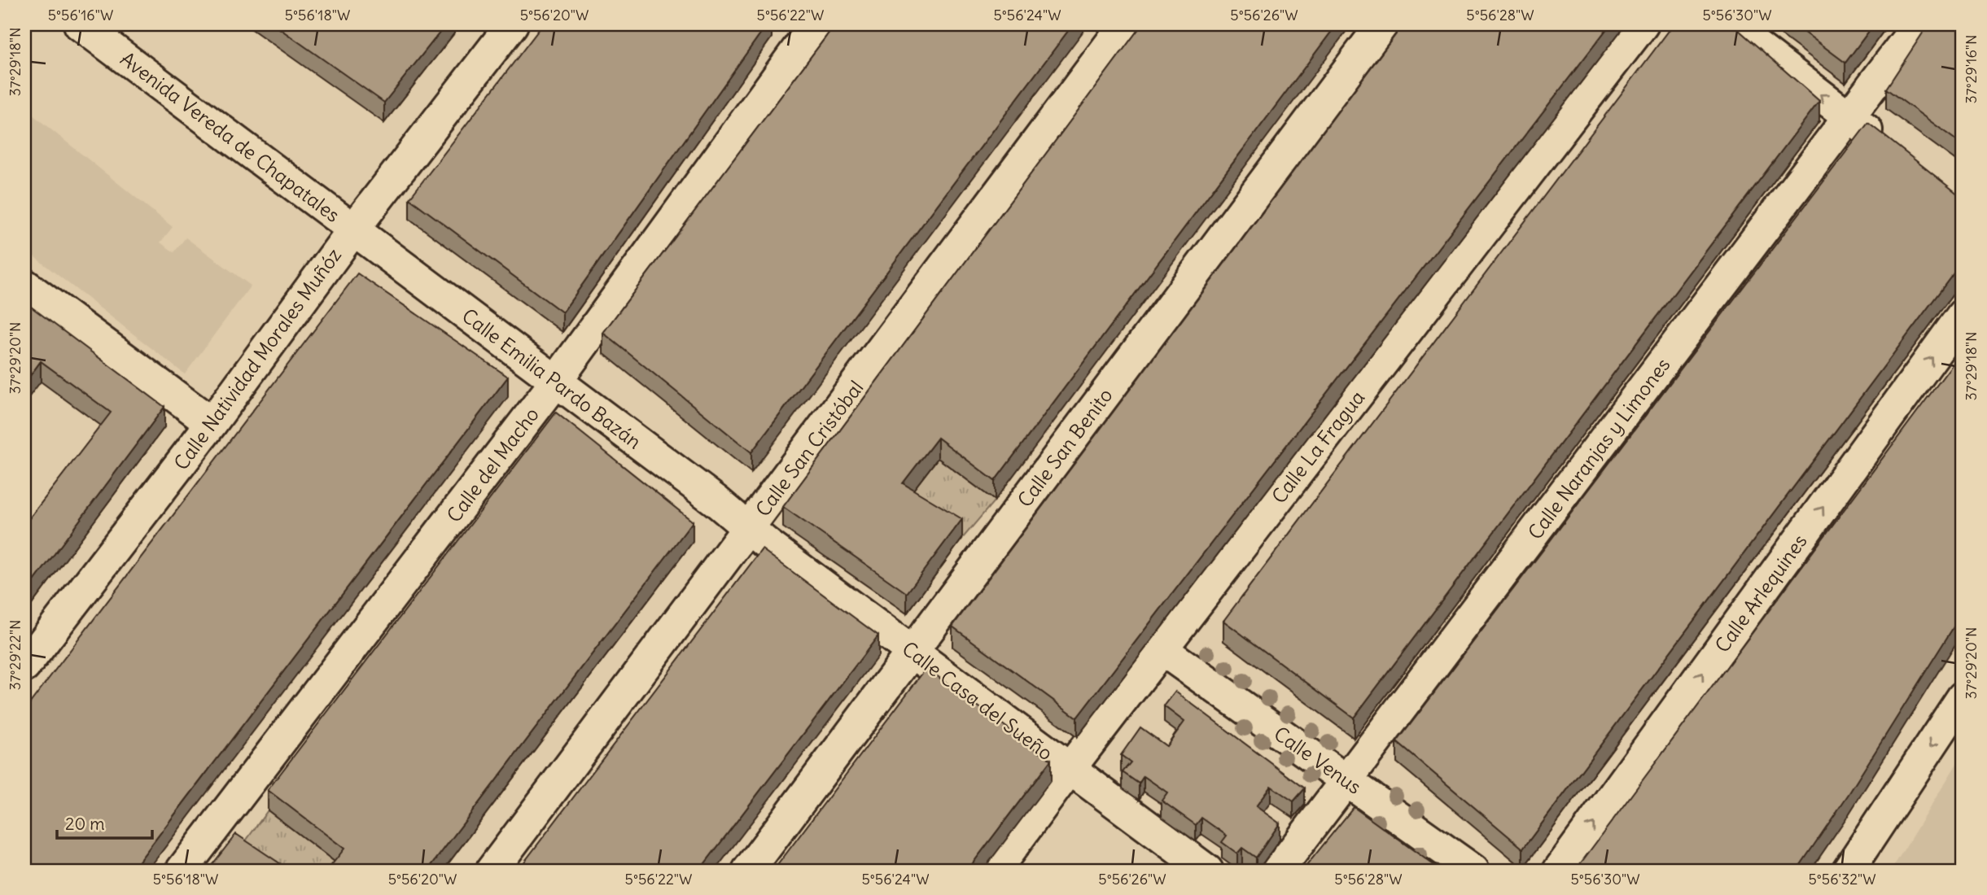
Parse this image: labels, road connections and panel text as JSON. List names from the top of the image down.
{
  "streets": {
    "street": [
      "Avenida Vereda de Chapatales",
      "Calle Natividad Morales Muñóz",
      "Calle Emilia Pardo Bazán",
      "Calle La Fragua",
      "Calle San Benito",
      "Calle San Cristóbal",
      "Calle Naranjas y Limones",
      "Calle del Macho",
      "Calle Arlequines",
      "Calle Casa del Sueño",
      "Calle Venus"
    ]
  },
  "crossings": [
    ["Avenida Vereda de Chapatales", "Calle Natividad Morales Muñóz"],
    ["Avenida Vereda de Chapatales", "Calle Emilia Pardo Bazán"],
    ["Calle Natividad Morales Muñóz", "Calle Emilia Pardo Bazán"],
    ["Calle Emilia Pardo Bazán", "Calle San Cristóbal"],
    ["Calle Emilia Pardo Bazán", "Calle del Macho"],
    ["Calle Emilia Pardo Bazán", "Calle Casa del Sueño"],
    ["Calle La Fragua", "Calle Casa del Sueño"],
    ["Calle La Fragua", "Calle Venus"],
    ["Calle San Benito", "Calle Casa del Sueño"],
    ["Calle San Cristóbal", "Calle Casa del Sueño"],
    ["Calle Naranjas y Limones", "Calle Venus"]
  ],
  "scale_bar": "20 m",
  "coordinates": [
    "5°56'16\"W",
    "5°56'18\"W",
    "5°56'20\"W",
    "5°56'22\"W",
    "5°56'24\"W",
    "5°56'26\"W",
    "5°56'28\"W",
    "5°56'30\"W",
    "37°29'18\"N",
    "37°29'16\"N",
    "37°29'20\"N",
    "37°29'22\"N",
    "5°56'32\"W"
  ]
}
